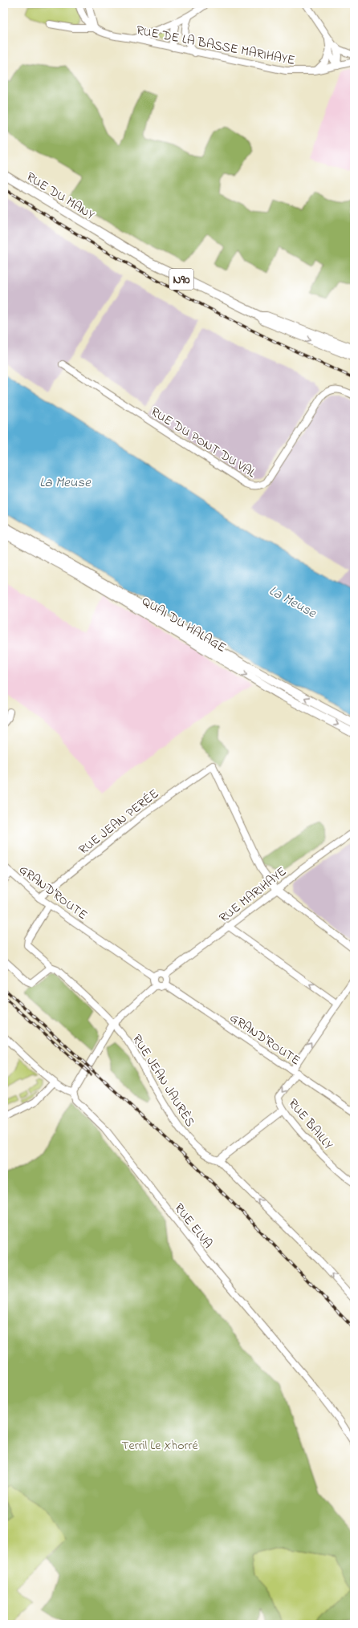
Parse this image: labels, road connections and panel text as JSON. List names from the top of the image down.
{
  "streets": {
    "main road": ["RUE DU MANY", "N90", "QUAI DU HALAGE"],
    "street": [
      "RUE DE LA BASSE MARIHAYE",
      "RUE DU PONT DU VAL",
      "RUE JEAN PERÉE",
      "GRAND'ROUTE",
      "RUE MARIHAYE",
      "RUE JEAN JAURÈS",
      "RUE BAILLY",
      "RUE ELVA"
    ]
  },
  "crossings": [
    ["RUE DU MANY", "N90"],
    ["RUE JEAN PERÉE", "GRAND'ROUTE"],
    ["RUE JEAN PERÉE", "RUE MARIHAYE"],
    ["GRAND'ROUTE", "RUE MARIHAYE"],
    ["GRAND'ROUTE", "RUE JEAN JAURÈS"],
    ["GRAND'ROUTE", "RUE BAILLY"]
  ],
  "one_way": ["RUE JEAN JAURÈS"],
  "water": ["La Meuse"],
  "parks": ["Terril Le Xhorré"]
}
